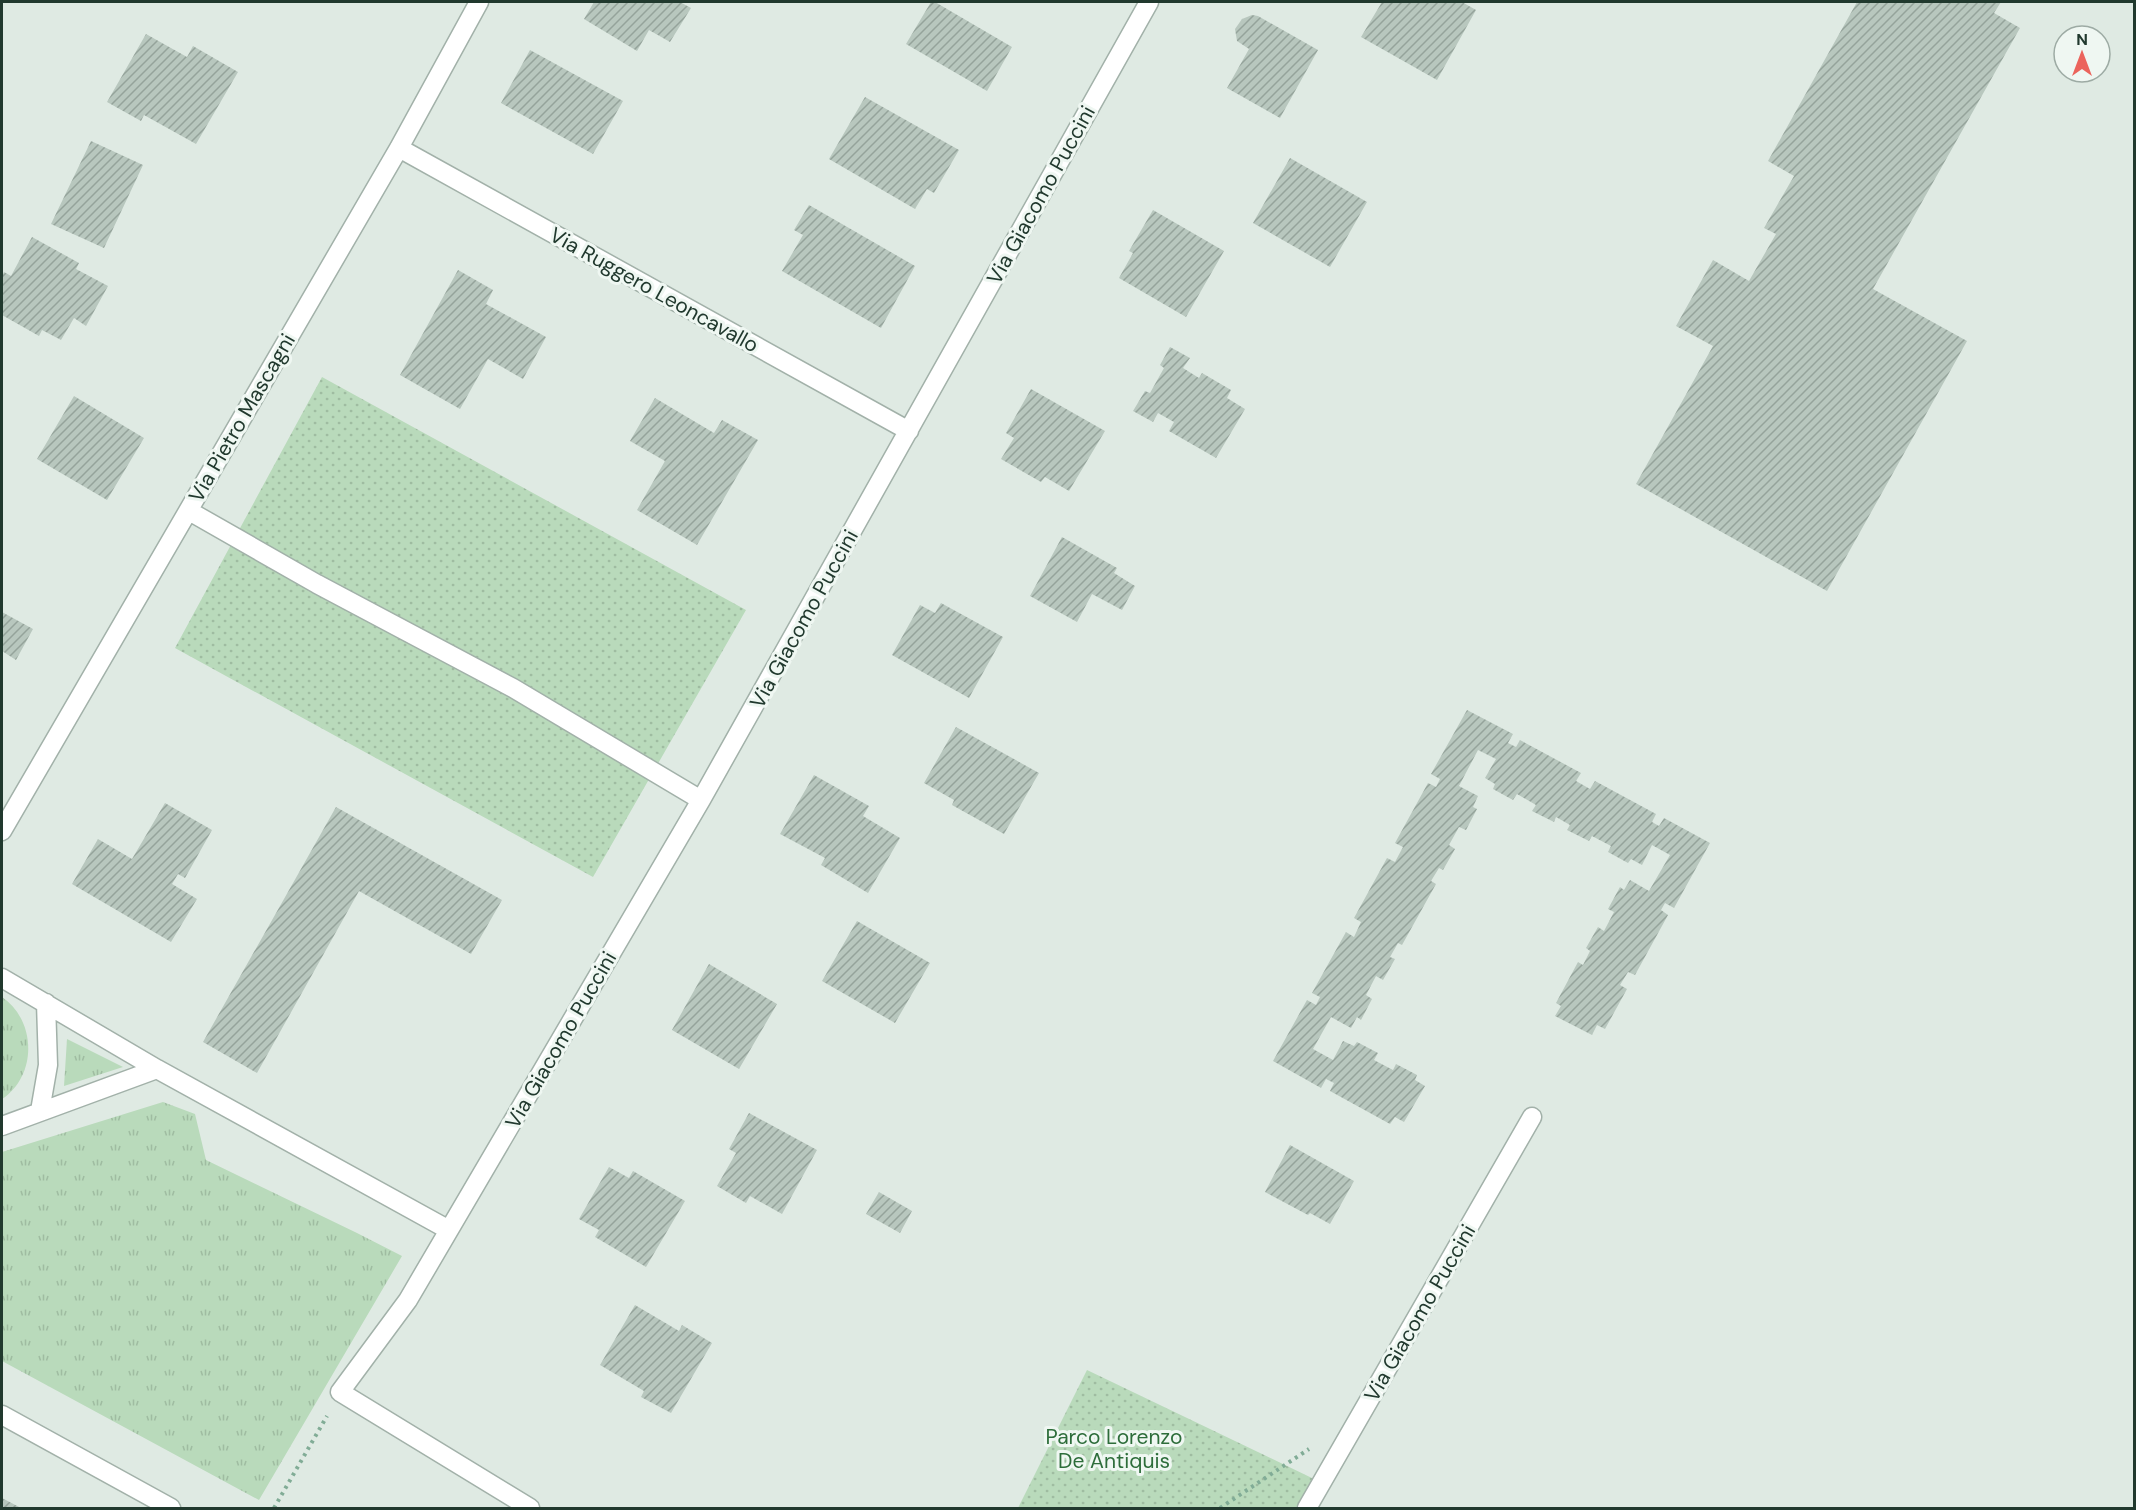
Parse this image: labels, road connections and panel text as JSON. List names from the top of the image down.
{
  "streets": {
    "street": ["Via Giacomo Puccini", "Via Ruggero Leoncavallo", "Via Pietro Mascagni"]
  },
  "crossings": [
    ["Via Giacomo Puccini", "Via Ruggero Leoncavallo"],
    ["Via Ruggero Leoncavallo", "Via Pietro Mascagni"]
  ],
  "parks": ["Parco Lorenzo De Antiquis"],
  "north": "top"
}
